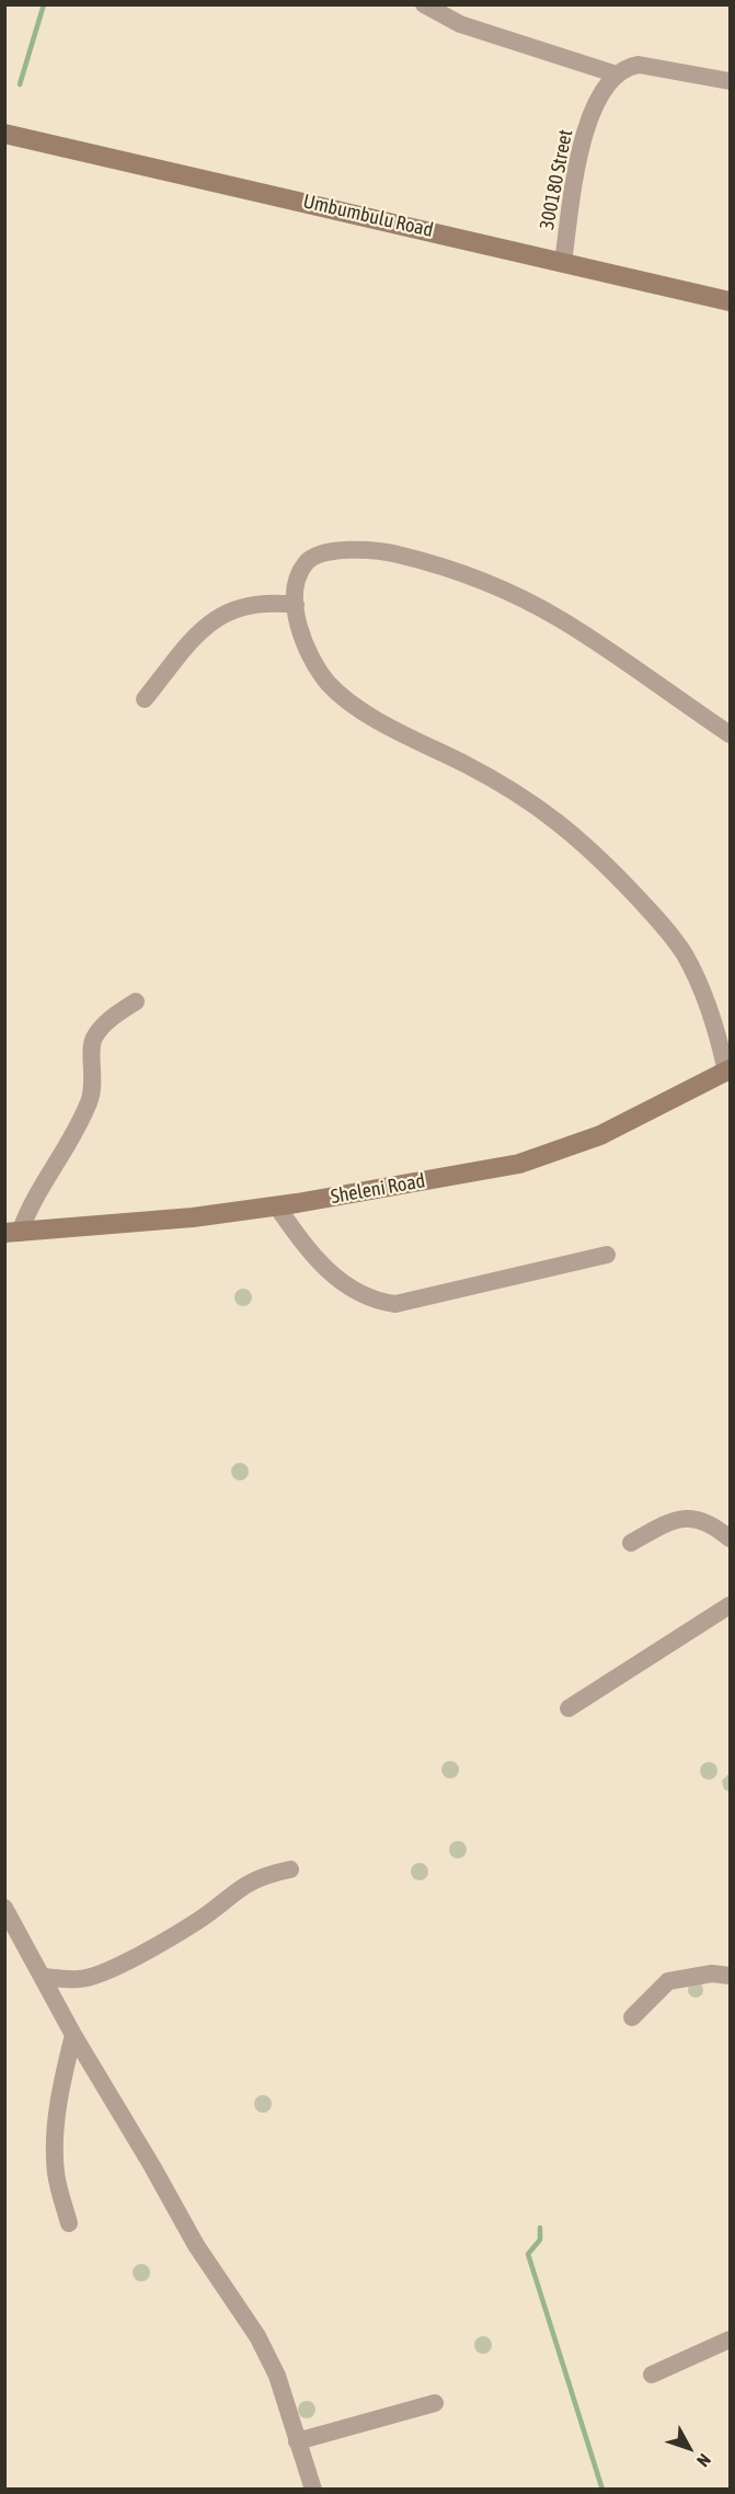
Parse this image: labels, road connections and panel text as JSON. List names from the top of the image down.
{
  "streets": {
    "main road": ["Umbumbulu Road", "Sheleni Road"],
    "street": ["300180 Street"]
  },
  "crossings": [
    ["300180 Street", "Umbumbulu Road"]
  ],
  "north": "bottom right"
}
